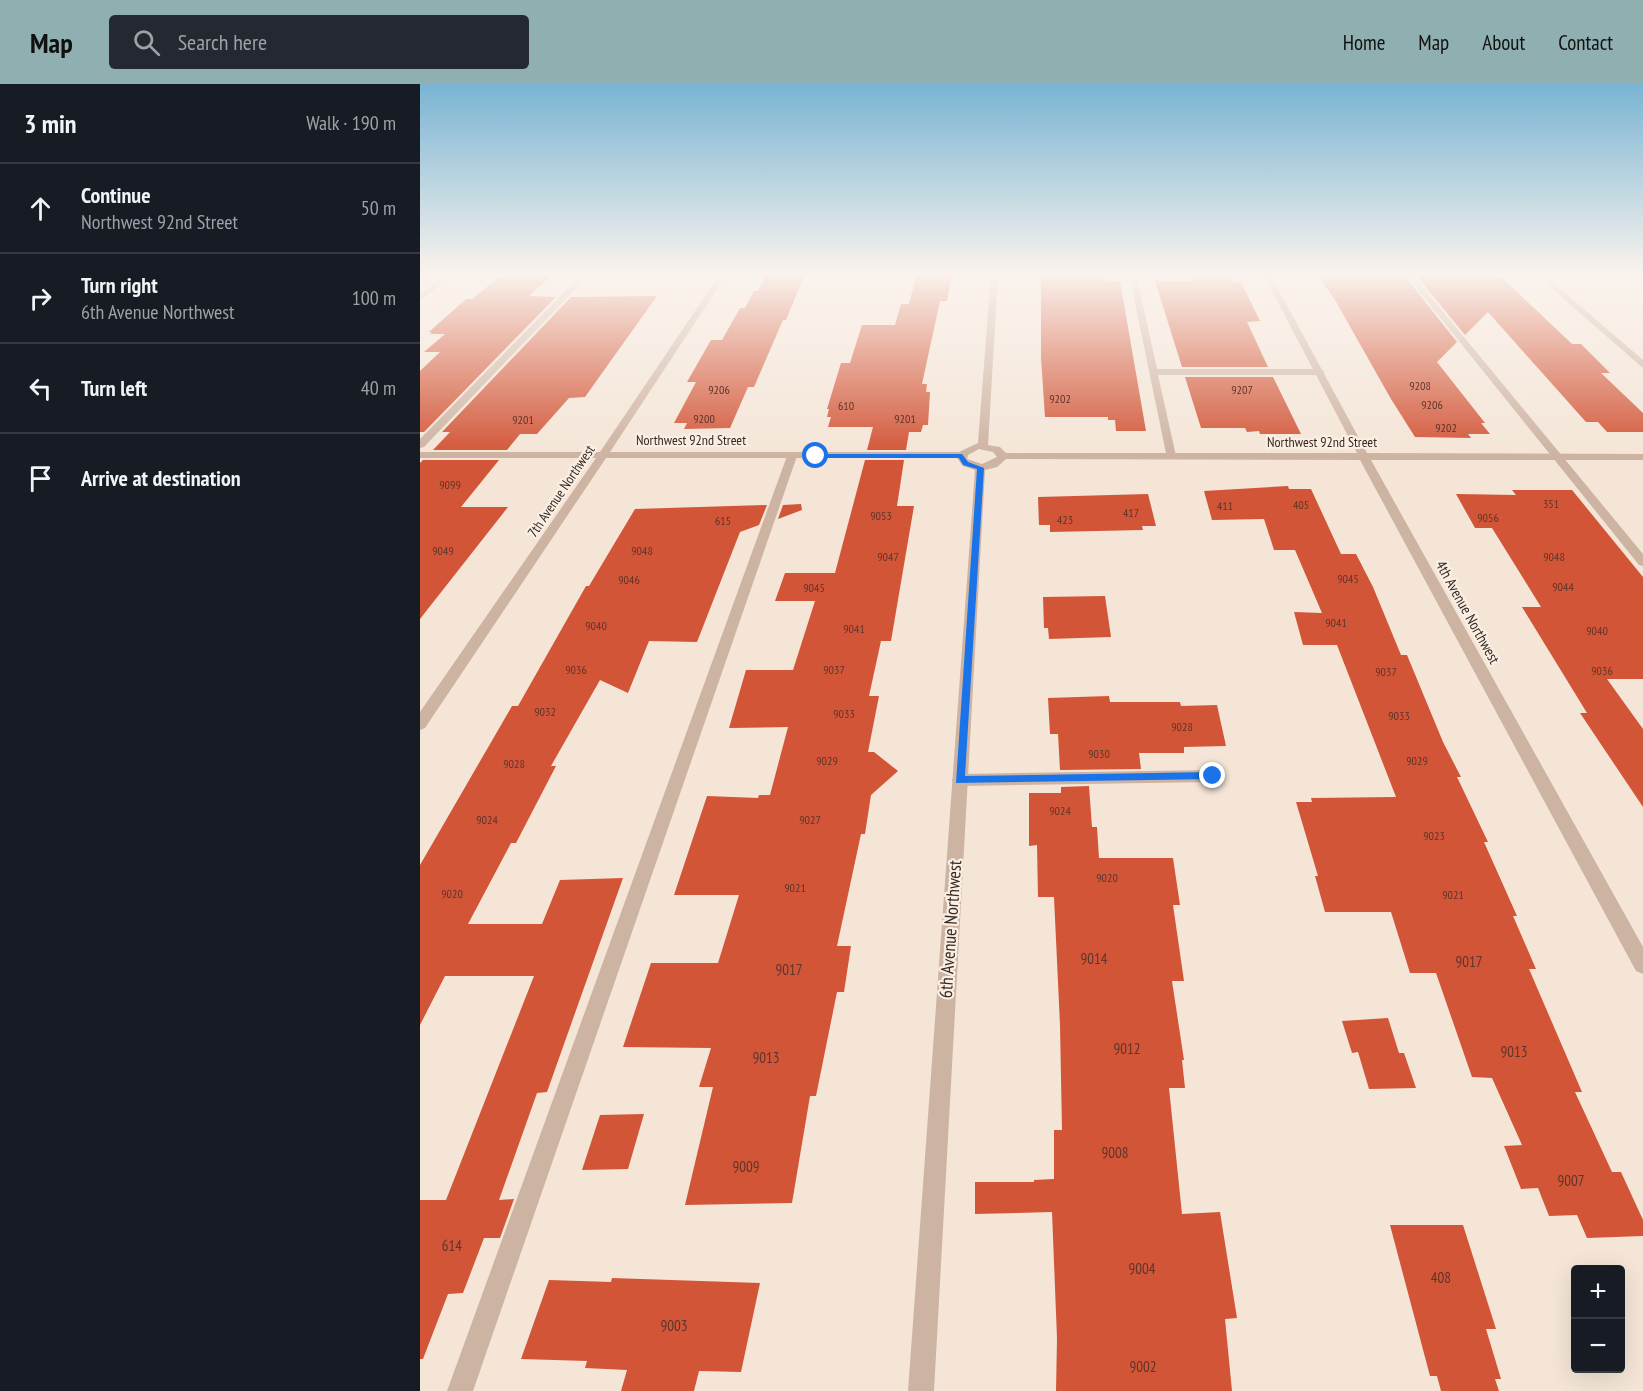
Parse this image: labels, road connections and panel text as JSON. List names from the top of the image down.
{
  "streets": {
    "street": [
      "Northwest 92nd Street",
      "7th Avenue Northwest",
      "4th Avenue Northwest",
      "6th Avenue Northwest"
    ]
  },
  "crossings": [
    ["Northwest 92nd Street", "7th Avenue Northwest"],
    ["Northwest 92nd Street", "4th Avenue Northwest"]
  ],
  "house_numbers": [
    "9208",
    "9206",
    "9207",
    "9202",
    "9206",
    "610",
    "9200",
    "9201",
    "9201",
    "9202",
    "9099",
    "351",
    "405",
    "411",
    "417",
    "9053",
    "9056",
    "423",
    "615",
    "9049",
    "9048",
    "9047",
    "9048",
    "9045",
    "9046",
    "9044",
    "9045",
    "9041",
    "9040",
    "9041",
    "9040",
    "9036",
    "9037",
    "9036",
    "9037",
    "9032",
    "9033",
    "9033",
    "9028",
    "9030",
    "9029",
    "9029",
    "9028",
    "9024",
    "9024",
    "9027",
    "9023",
    "9020",
    "9021",
    "9020",
    "9021",
    "9014",
    "9017",
    "9017",
    "9012",
    "9013",
    "9013",
    "9008",
    "9009",
    "9007",
    "614",
    "9004",
    "408",
    "9003",
    "9002"
  ],
  "page": {
    "header": "Map",
    "search": "Search here",
    "nav": [
      "Home",
      "Map",
      "About",
      "Contact"
    ],
    "heading": ["3 min", "Walk · 190 m"],
    "list": [
      ["Continue", "Northwest 92nd Street", "50 m"],
      ["Turn right", "6th Avenue Northwest", "100 m"],
      ["Turn left", "40 m"],
      "Arrive at destination"
    ],
    "map_buttons": ["+", "−"]
  }
}
